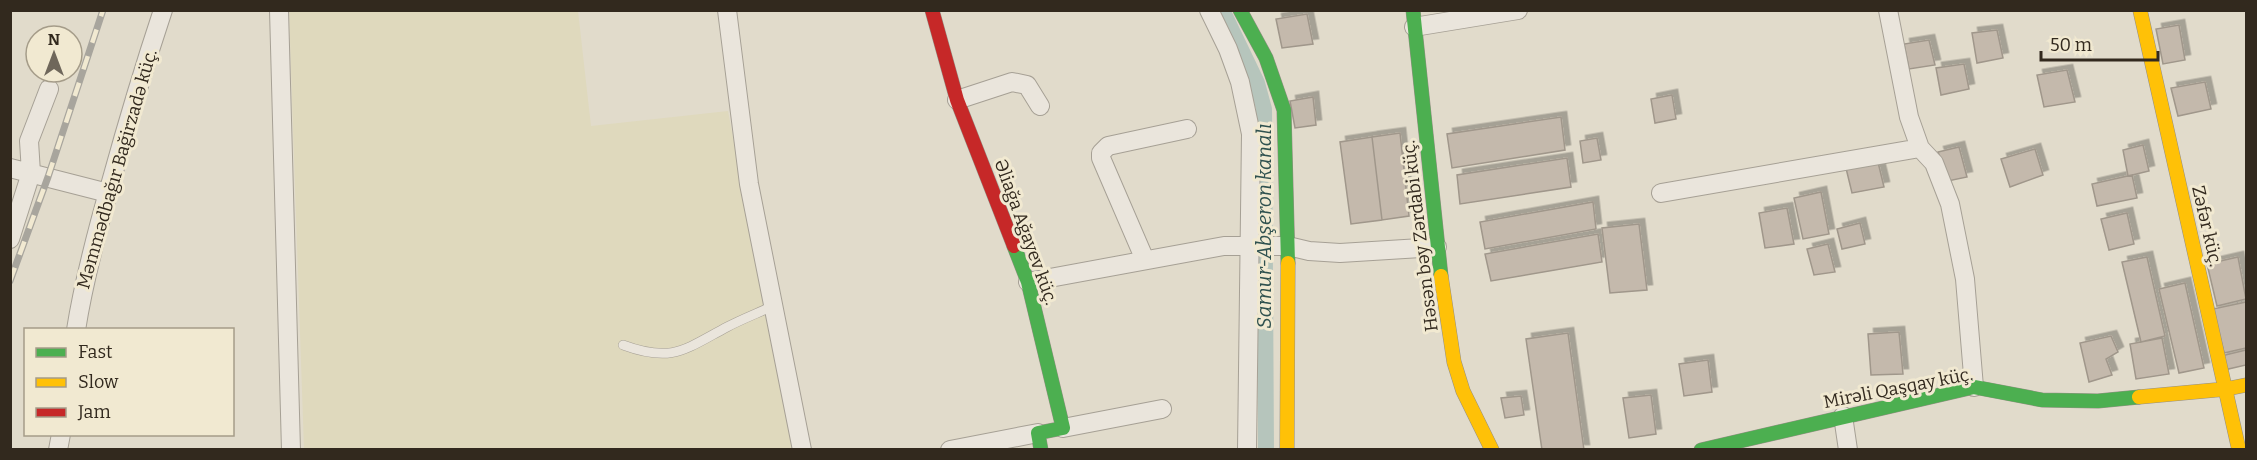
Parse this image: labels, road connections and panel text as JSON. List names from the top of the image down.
{
  "streets": {
    "street": [
      "Məmmədbağır Bağirzadə küç.",
      "Zəfər küç.",
      "Əliağa Ağayev küç.",
      "Həsən bəy Zərdabi küç.",
      "Mirəli Qaşqay küç."
    ]
  },
  "crossings": [
    ["Zəfər küç.", "Mirəli Qaşqay küç."]
  ],
  "water": ["Samur-Abşeron kanalı"],
  "legend": ["Fast", "Slow", "Jam"],
  "scale_bar": "50 m",
  "north": "top"
}
